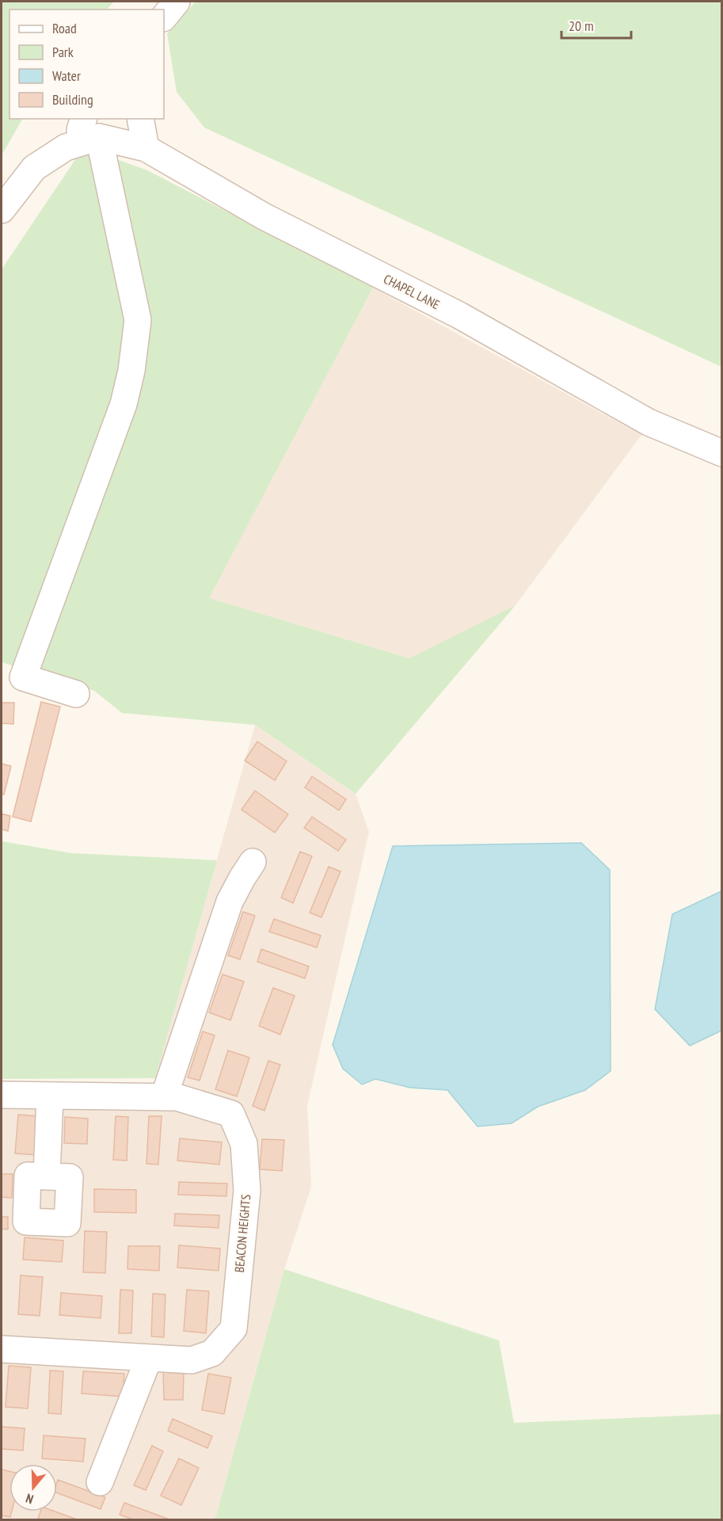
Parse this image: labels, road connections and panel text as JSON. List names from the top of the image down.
{
  "streets": {
    "street": ["CHAPEL LANE", "BEACON HEIGHTS"]
  },
  "legend": [
    "Road",
    "Park",
    "Water",
    "Building"
  ],
  "scale_bar": "20 m",
  "north": "bottom"
}
